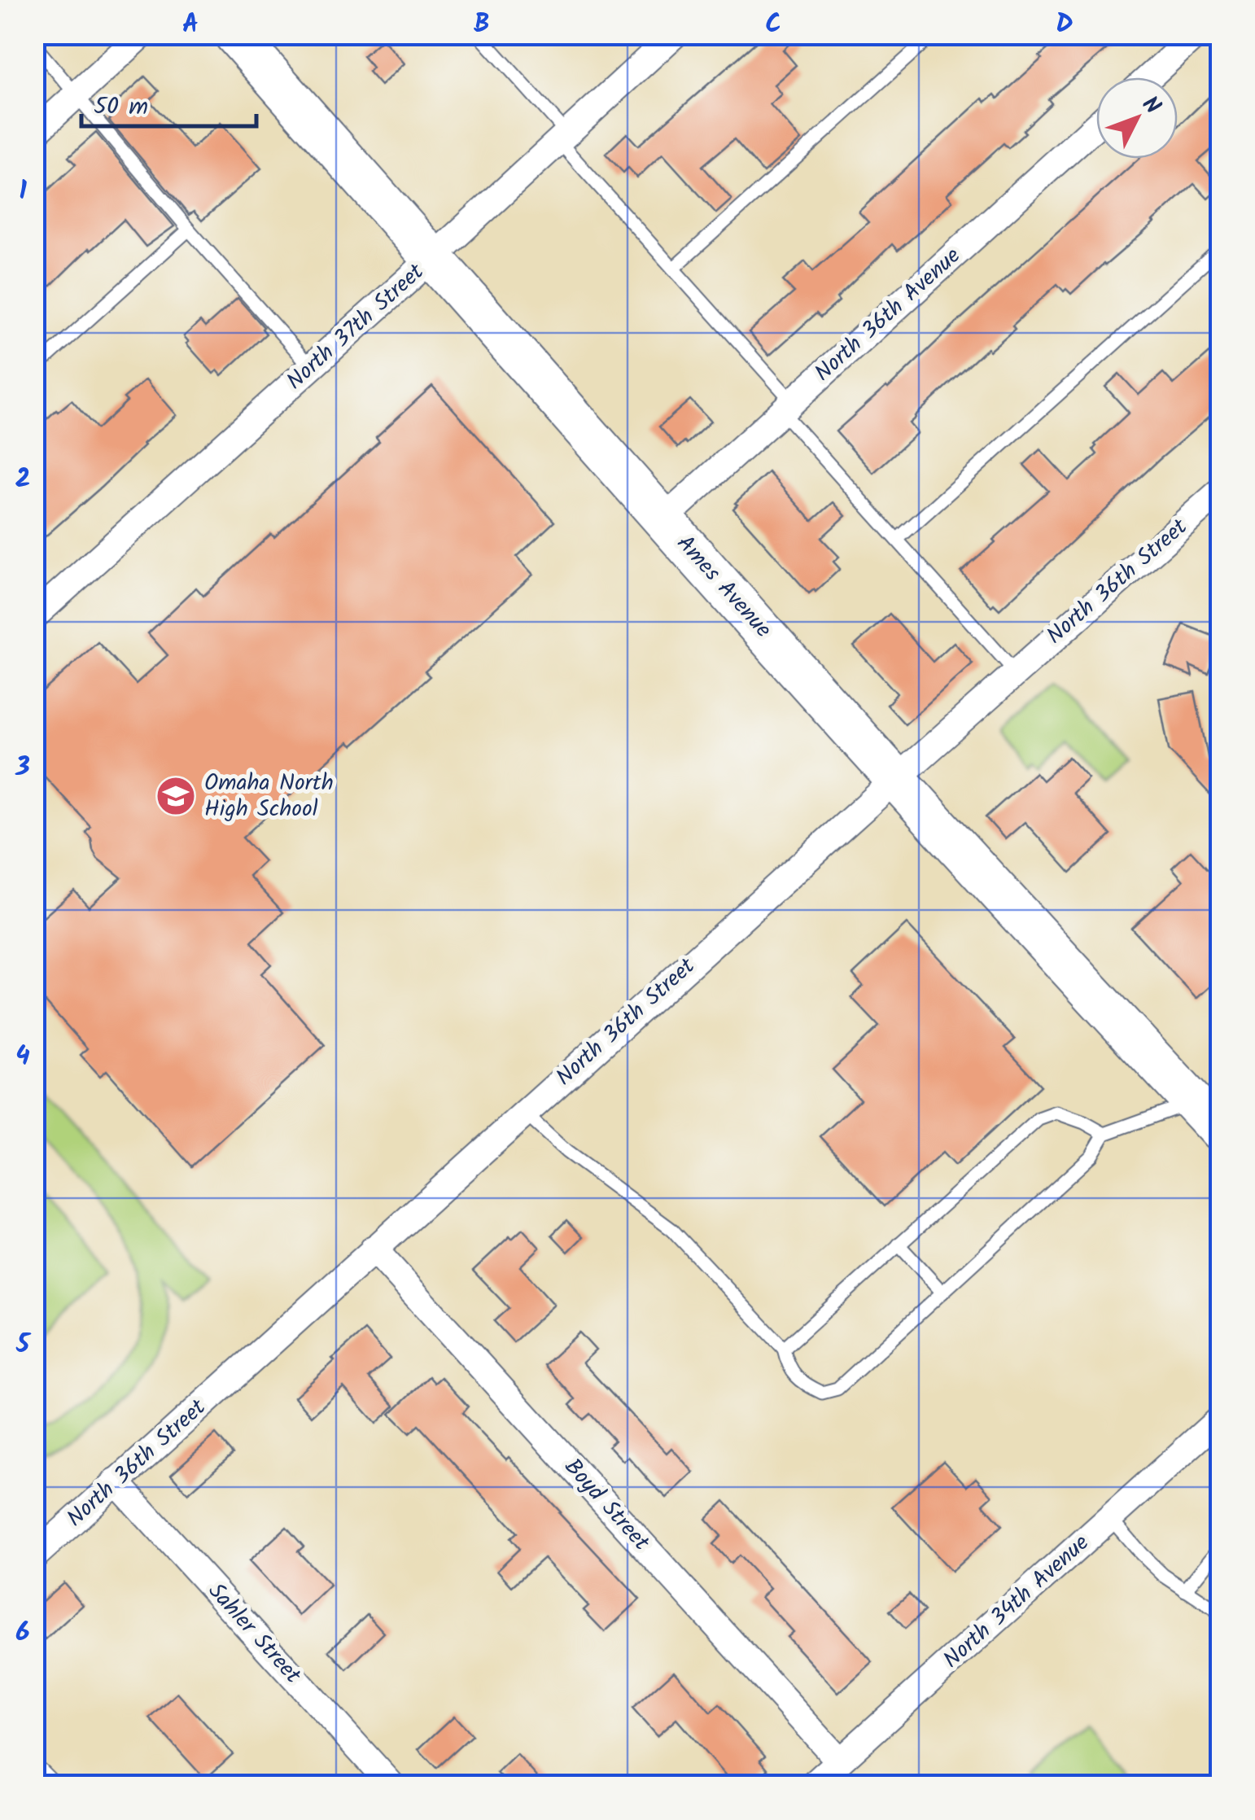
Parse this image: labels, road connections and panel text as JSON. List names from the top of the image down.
{
  "streets": {
    "main road": ["Ames Avenue"],
    "street": [
      "North 36th Avenue",
      "North 37th Street",
      "North 36th Street",
      "Boyd Street",
      "North 34th Avenue",
      "Sahler Street"
    ]
  },
  "crossings": [
    ["North 36th Avenue", "Ames Avenue"],
    ["North 37th Street", "Ames Avenue"],
    ["North 36th Street", "Ames Avenue"],
    ["North 36th Street", "Boyd Street"],
    ["North 36th Street", "Sahler Street"],
    ["Boyd Street", "North 34th Avenue"]
  ],
  "places": {
    "school or university": ["Omaha North High School"]
  },
  "scale_bar": "50 m",
  "north": "top right",
  "grid": {
    "columns": [
      "A",
      "B",
      "C",
      "D"
    ],
    "rows": [
      "1",
      "2",
      "3",
      "4",
      "5",
      "6"
    ]
  }
}
